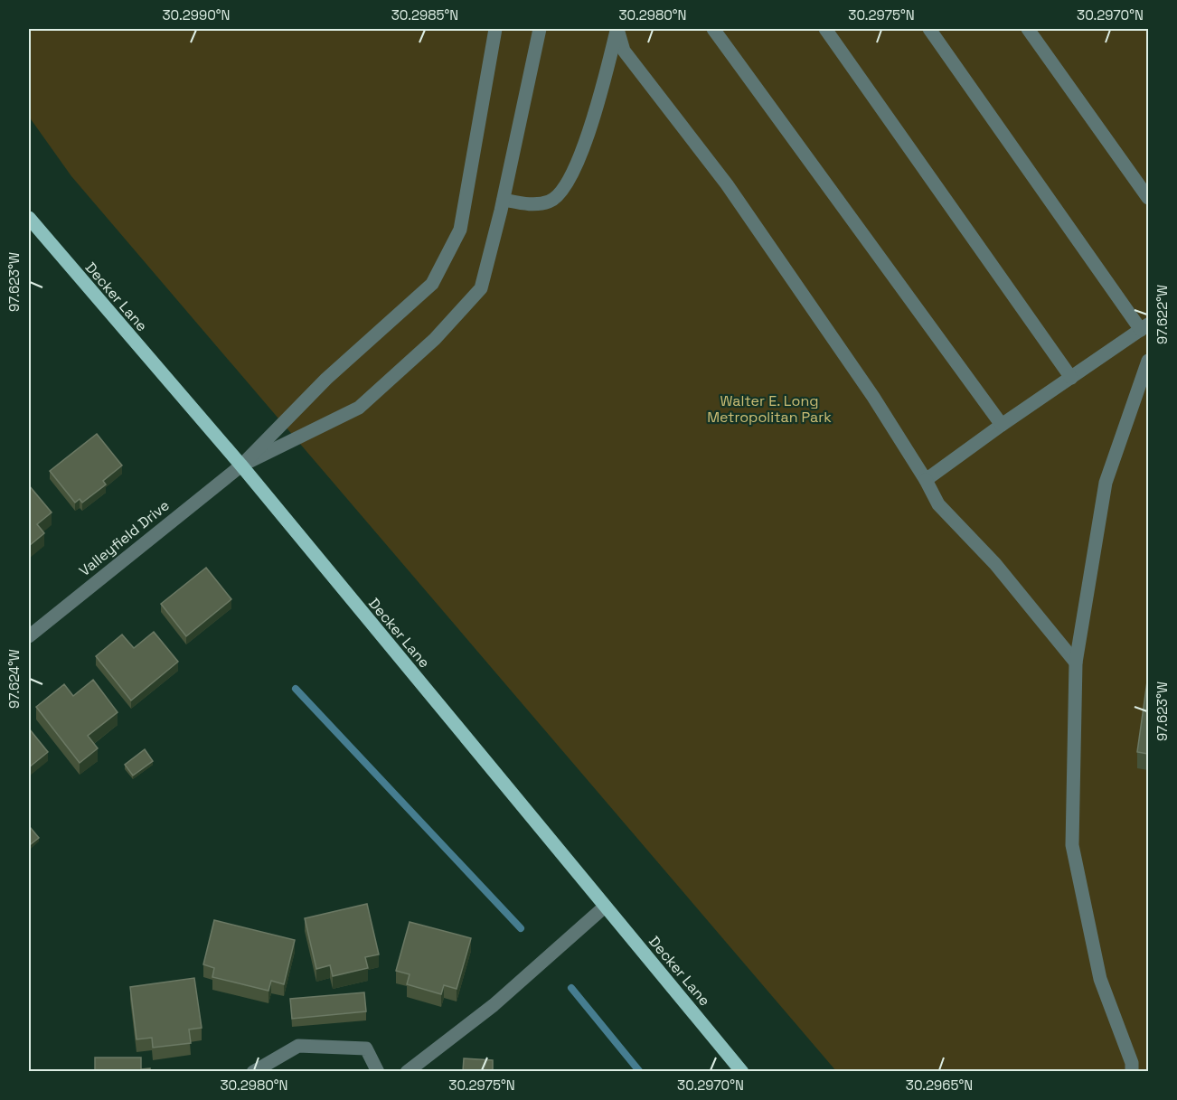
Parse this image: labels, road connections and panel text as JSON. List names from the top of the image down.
{
  "streets": {
    "main road": ["Decker Lane"],
    "street": ["Valleyfield Drive"]
  },
  "crossings": [
    ["Decker Lane", "Valleyfield Drive"]
  ],
  "parks": ["Walter E. Long Metropolitan Park"],
  "coordinates": [
    "30.2990°N",
    "30.2985°N",
    "30.2980°N",
    "30.2975°N",
    "30.2970°N",
    "97.623°W",
    "97.622°W",
    "97.624°W",
    "30.2965°N"
  ]
}
